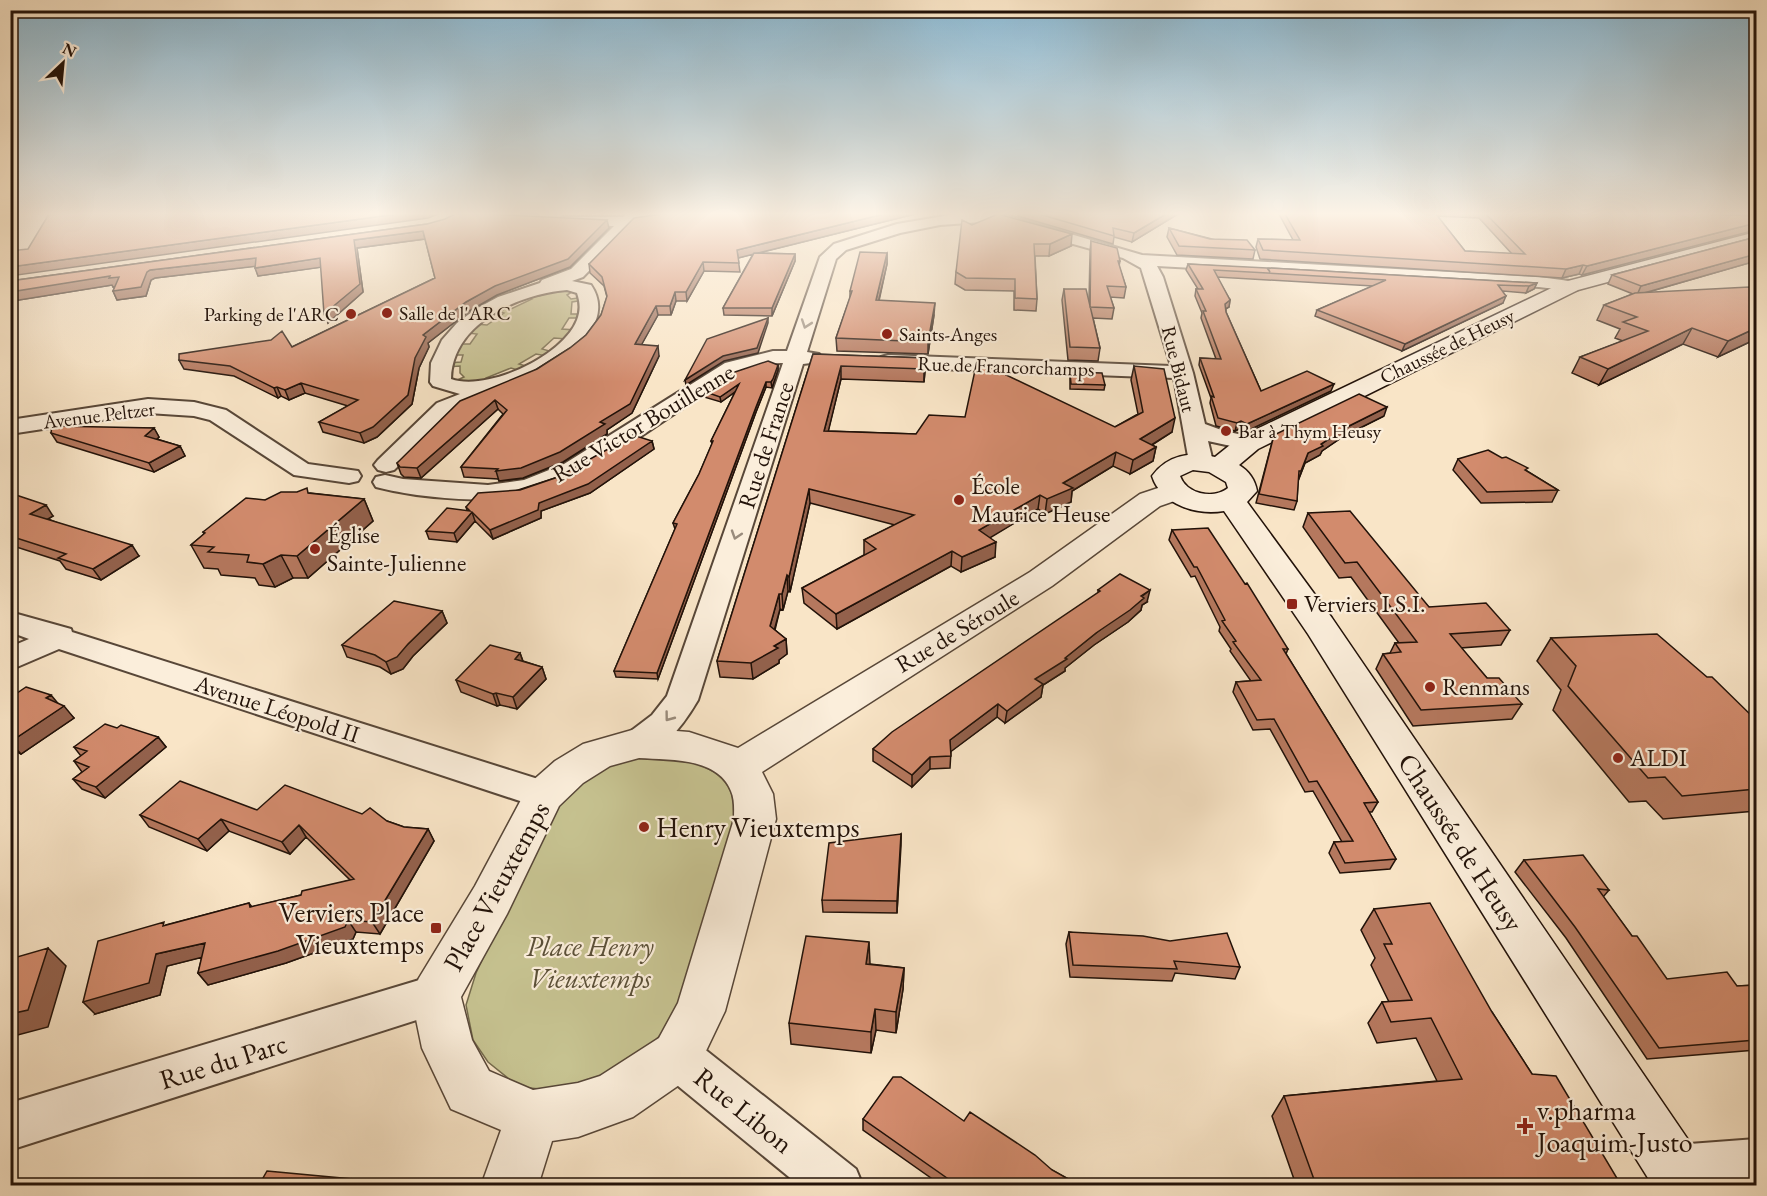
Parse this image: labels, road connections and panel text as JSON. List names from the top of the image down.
{
  "streets": {
    "main road": ["Chaussée de Heusy", "Rue de Séroule", "Place Vieuxtemps"],
    "street": [
      "Rue de Francorchamps",
      "Rue Bidaut",
      "Avenue Peltzer",
      "Rue Victor Bouillenne",
      "Rue de France",
      "Avenue Léopold II",
      "Rue du Parc",
      "Rue Libon"
    ]
  },
  "crossings": [
    ["Chaussée de Heusy", "Rue Bidaut"],
    ["Rue de Francorchamps", "Rue Bidaut"],
    ["Avenue Peltzer", "Rue Victor Bouillenne"],
    ["Rue Victor Bouillenne", "Rue de France"],
    ["Rue de France", "Place Vieuxtemps"],
    ["Rue de Séroule", "Place Vieuxtemps"],
    ["Avenue Léopold II", "Place Vieuxtemps"],
    ["Place Vieuxtemps", "Rue du Parc"],
    ["Place Vieuxtemps", "Rue Libon"]
  ],
  "one_way": ["Rue de France"],
  "parks": ["Place Henry Vieuxtemps"],
  "places": {
    "other": [
      "Salle de l'ARC",
      "Parking de l'ARC",
      "Saints-Anges",
      "Bar à Thym Heusy",
      "École Maurice Heuse",
      "Église Sainte-Julienne",
      "Renmans",
      "ALDI",
      "Henry Vieuxtemps"
    ],
    "transit": ["Verviers I.S.I.", "Verviers Place Vieuxtemps"],
    "health": ["v.pharma Joaquim-Justo"]
  },
  "north": "top right"
}
